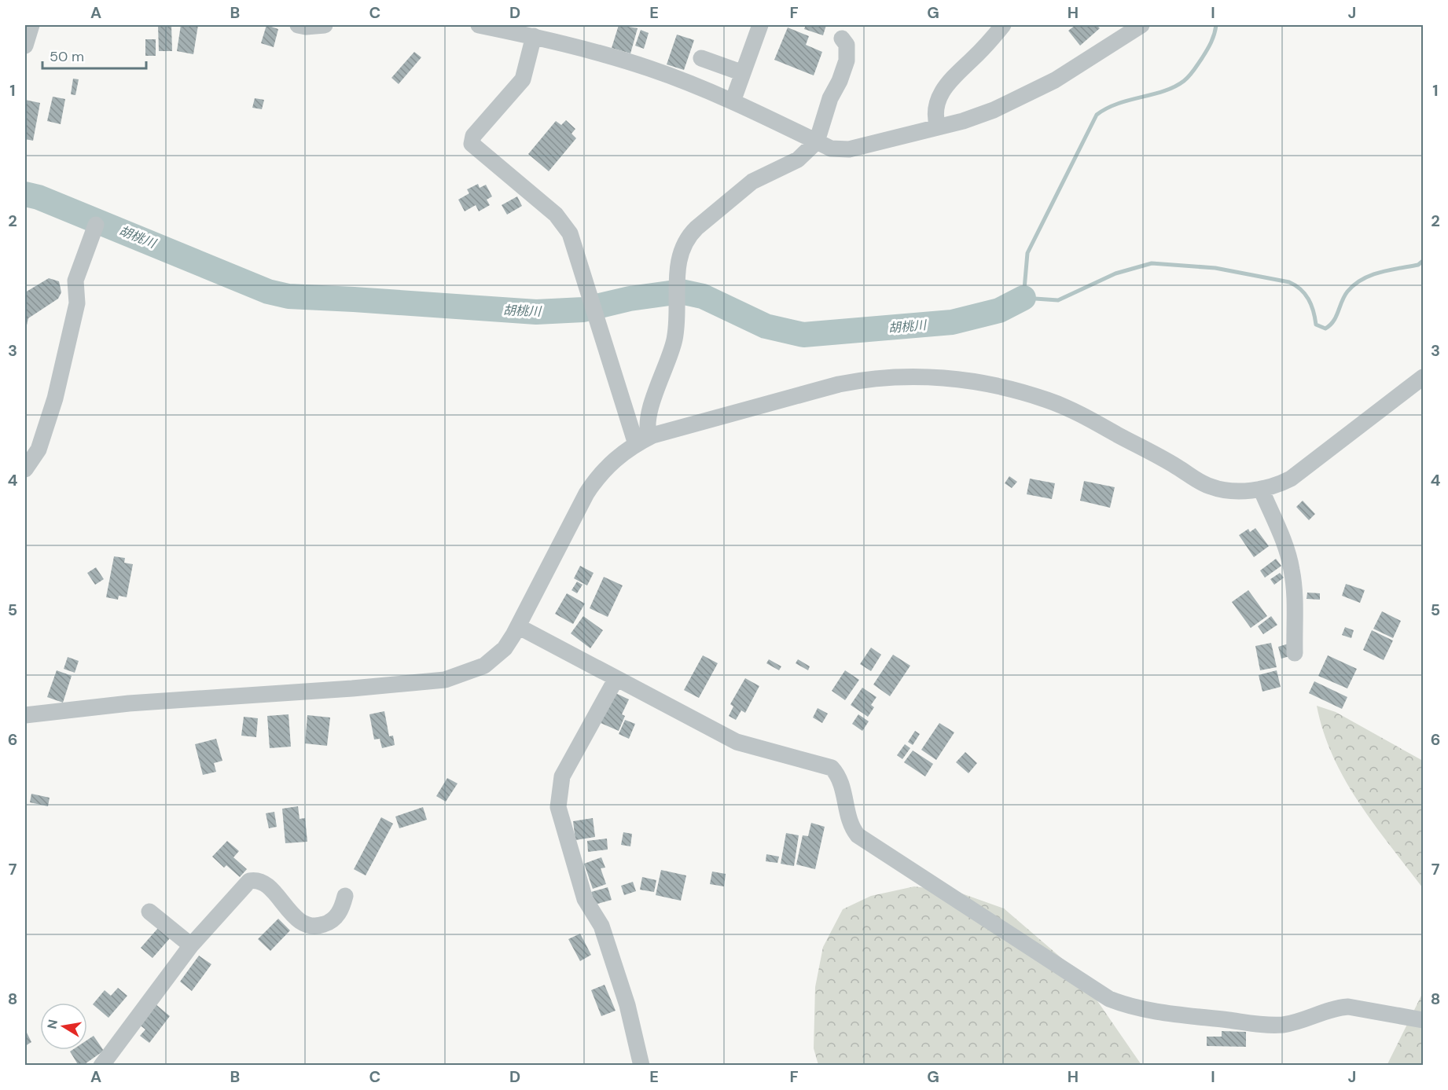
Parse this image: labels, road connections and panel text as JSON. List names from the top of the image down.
{
  "water": ["胡桃川"],
  "scale_bar": "50 m",
  "north": "left",
  "grid": {
    "columns": [
      "A",
      "B",
      "C",
      "D",
      "E",
      "F",
      "G",
      "H",
      "I",
      "J"
    ],
    "rows": [
      "1",
      "2",
      "3",
      "4",
      "5",
      "6",
      "7",
      "8"
    ]
  }
}
